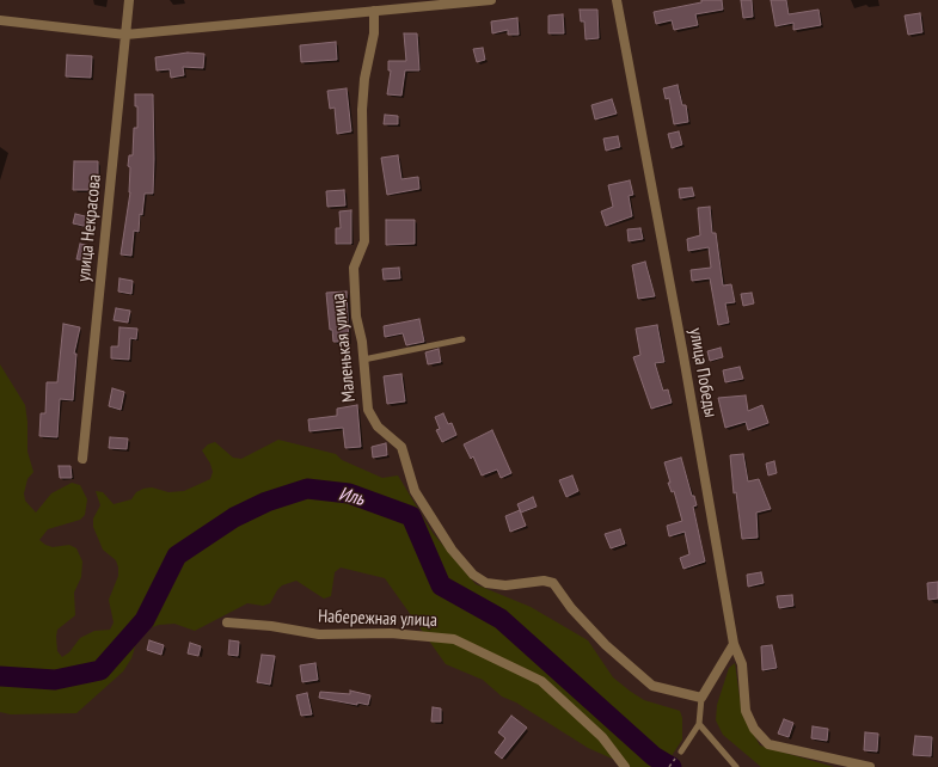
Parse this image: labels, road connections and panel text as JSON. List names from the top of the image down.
{
  "streets": {
    "street": [
      "улица Некрасова",
      "Маленькая улица",
      "улица Победы",
      "Набережная улица"
    ]
  },
  "water": ["Иль"]
}
